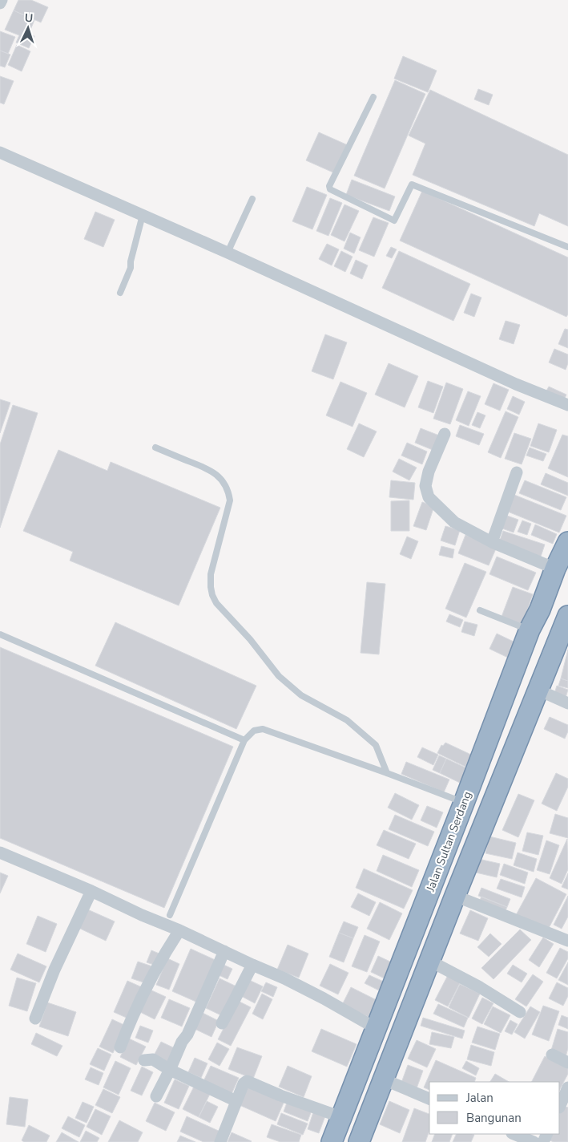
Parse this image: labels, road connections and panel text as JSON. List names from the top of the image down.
{
  "streets": {
    "highway": ["Jalan Sultan Serdang"]
  },
  "legend": ["Jalan", "Bangunan"],
  "north": "top"
}
